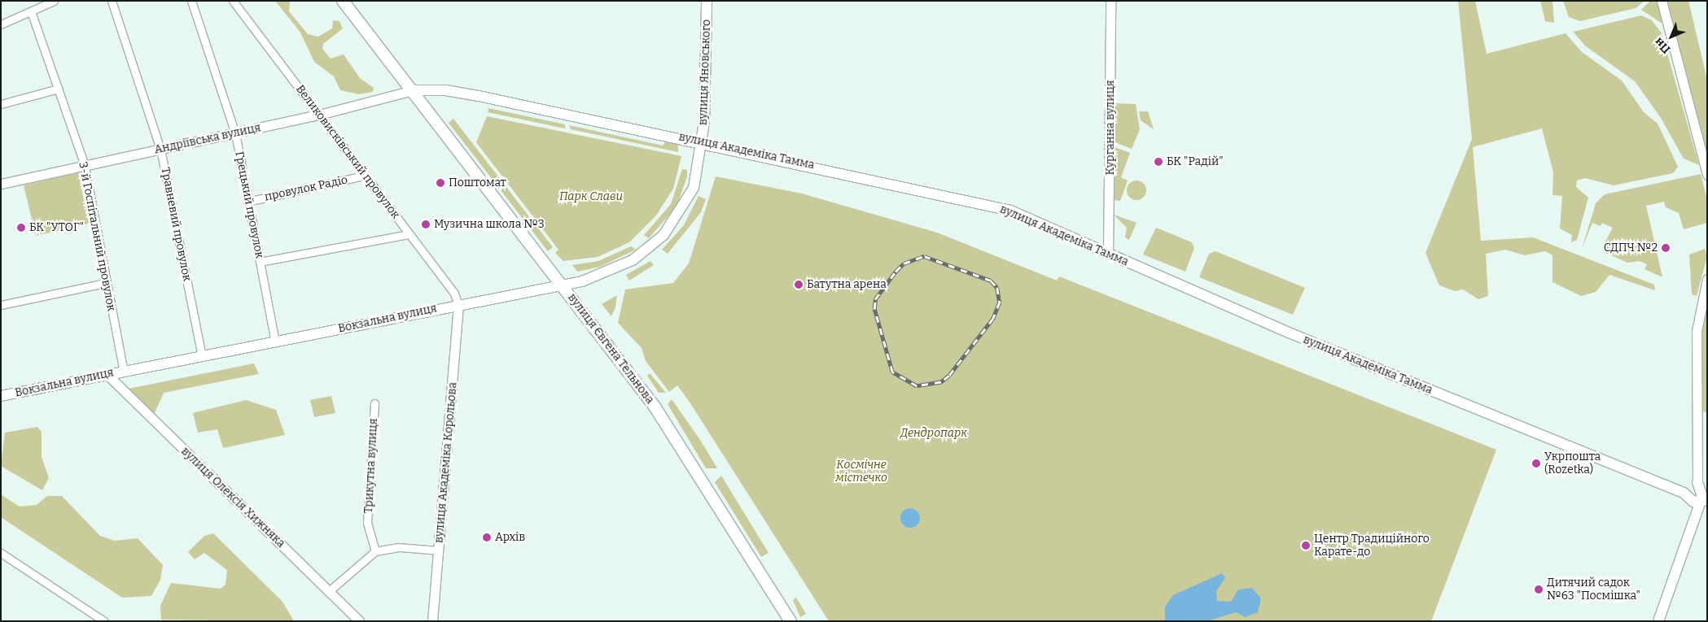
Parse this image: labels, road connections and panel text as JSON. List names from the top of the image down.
{
  "streets": {
    "main road": [
      "вулиця Яновського",
      "вулиця Академіка Тамма",
      "Вокзальна вулиця",
      "вулиця Євгена Тельнова"
    ],
    "street": [
      "Курганна вулиця",
      "Андріївська вулиця",
      "Великовисківський провулок",
      "провулок Радіо",
      "Грецький провулок",
      "Травневий провулок",
      "3-й Госпітальний провулок",
      "вулиця Академіка Корольова",
      "Трикутна вулиця",
      "вулиця Олексія Хижняка"
    ]
  },
  "crossings": [
    ["вулиця Яновського", "вулиця Академіка Тамма"],
    ["вулиця Яновського", "Вокзальна вулиця"],
    ["Курганна вулиця", "вулиця Академіка Тамма"],
    ["Андріївська вулиця", "вулиця Академіка Тамма"],
    ["Андріївська вулиця", "Великовисківський провулок"],
    ["Андріївська вулиця", "Грецький провулок"],
    ["Андріївська вулиця", "Травневий провулок"],
    ["Андріївська вулиця", "3-й Госпітальний провулок"],
    ["Андріївська вулиця", "вулиця Євгена Тельнова"],
    ["вулиця Академіка Тамма", "Вокзальна вулиця"],
    ["вулиця Академіка Тамма", "вулиця Євгена Тельнова"],
    ["Великовисківський провулок", "провулок Радіо"],
    ["Великовисківський провулок", "Вокзальна вулиця"],
    ["Великовисківський провулок", "вулиця Академіка Корольова"],
    ["провулок Радіо", "Грецький провулок"],
    ["Грецький провулок", "Вокзальна вулиця"],
    ["Травневий провулок", "Вокзальна вулиця"],
    ["3-й Госпітальний провулок", "Вокзальна вулиця"],
    ["Вокзальна вулиця", "вулиця Євгена Тельнова"],
    ["Вокзальна вулиця", "вулиця Академіка Корольова"],
    ["Вокзальна вулиця", "вулиця Олексія Хижняка"]
  ],
  "parks": ["Парк Слави", "Дендропарк", "Космічне містечко"],
  "places": [
    "БК \"Радій\"",
    "Поштомат",
    "Музична школа №3",
    "БК \"УТОГ\"",
    "СДПЧ №2",
    "Батутна арена",
    "Укрпошта (Rozetka)",
    "Архів",
    "Центр Традиційного Карате-до",
    "Дитячий садок №63 \"Посмішка\""
  ],
  "north": "bottom left"
}
